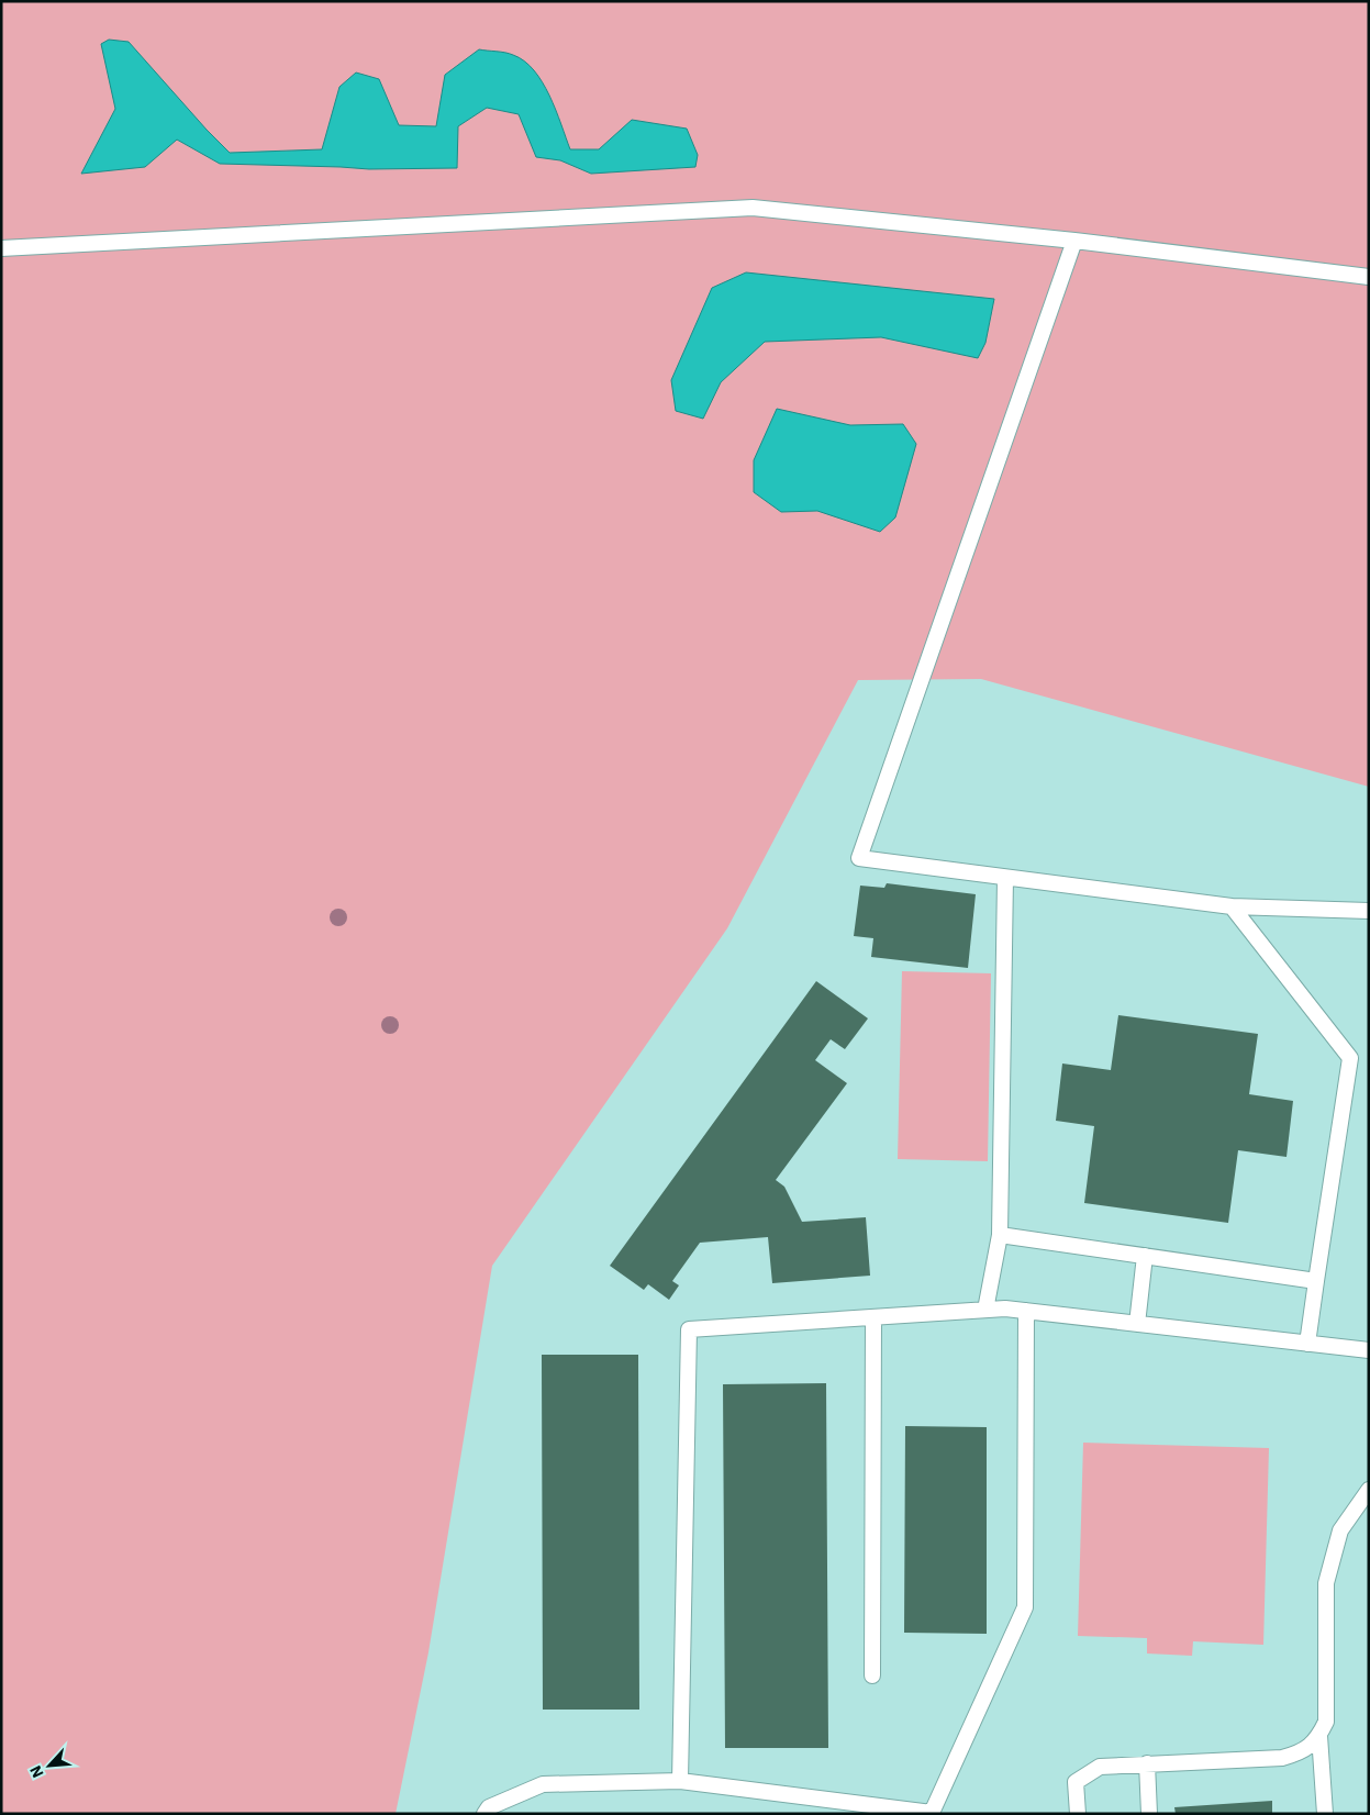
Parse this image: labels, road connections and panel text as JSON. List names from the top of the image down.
{
  "north": "bottom left"
}
